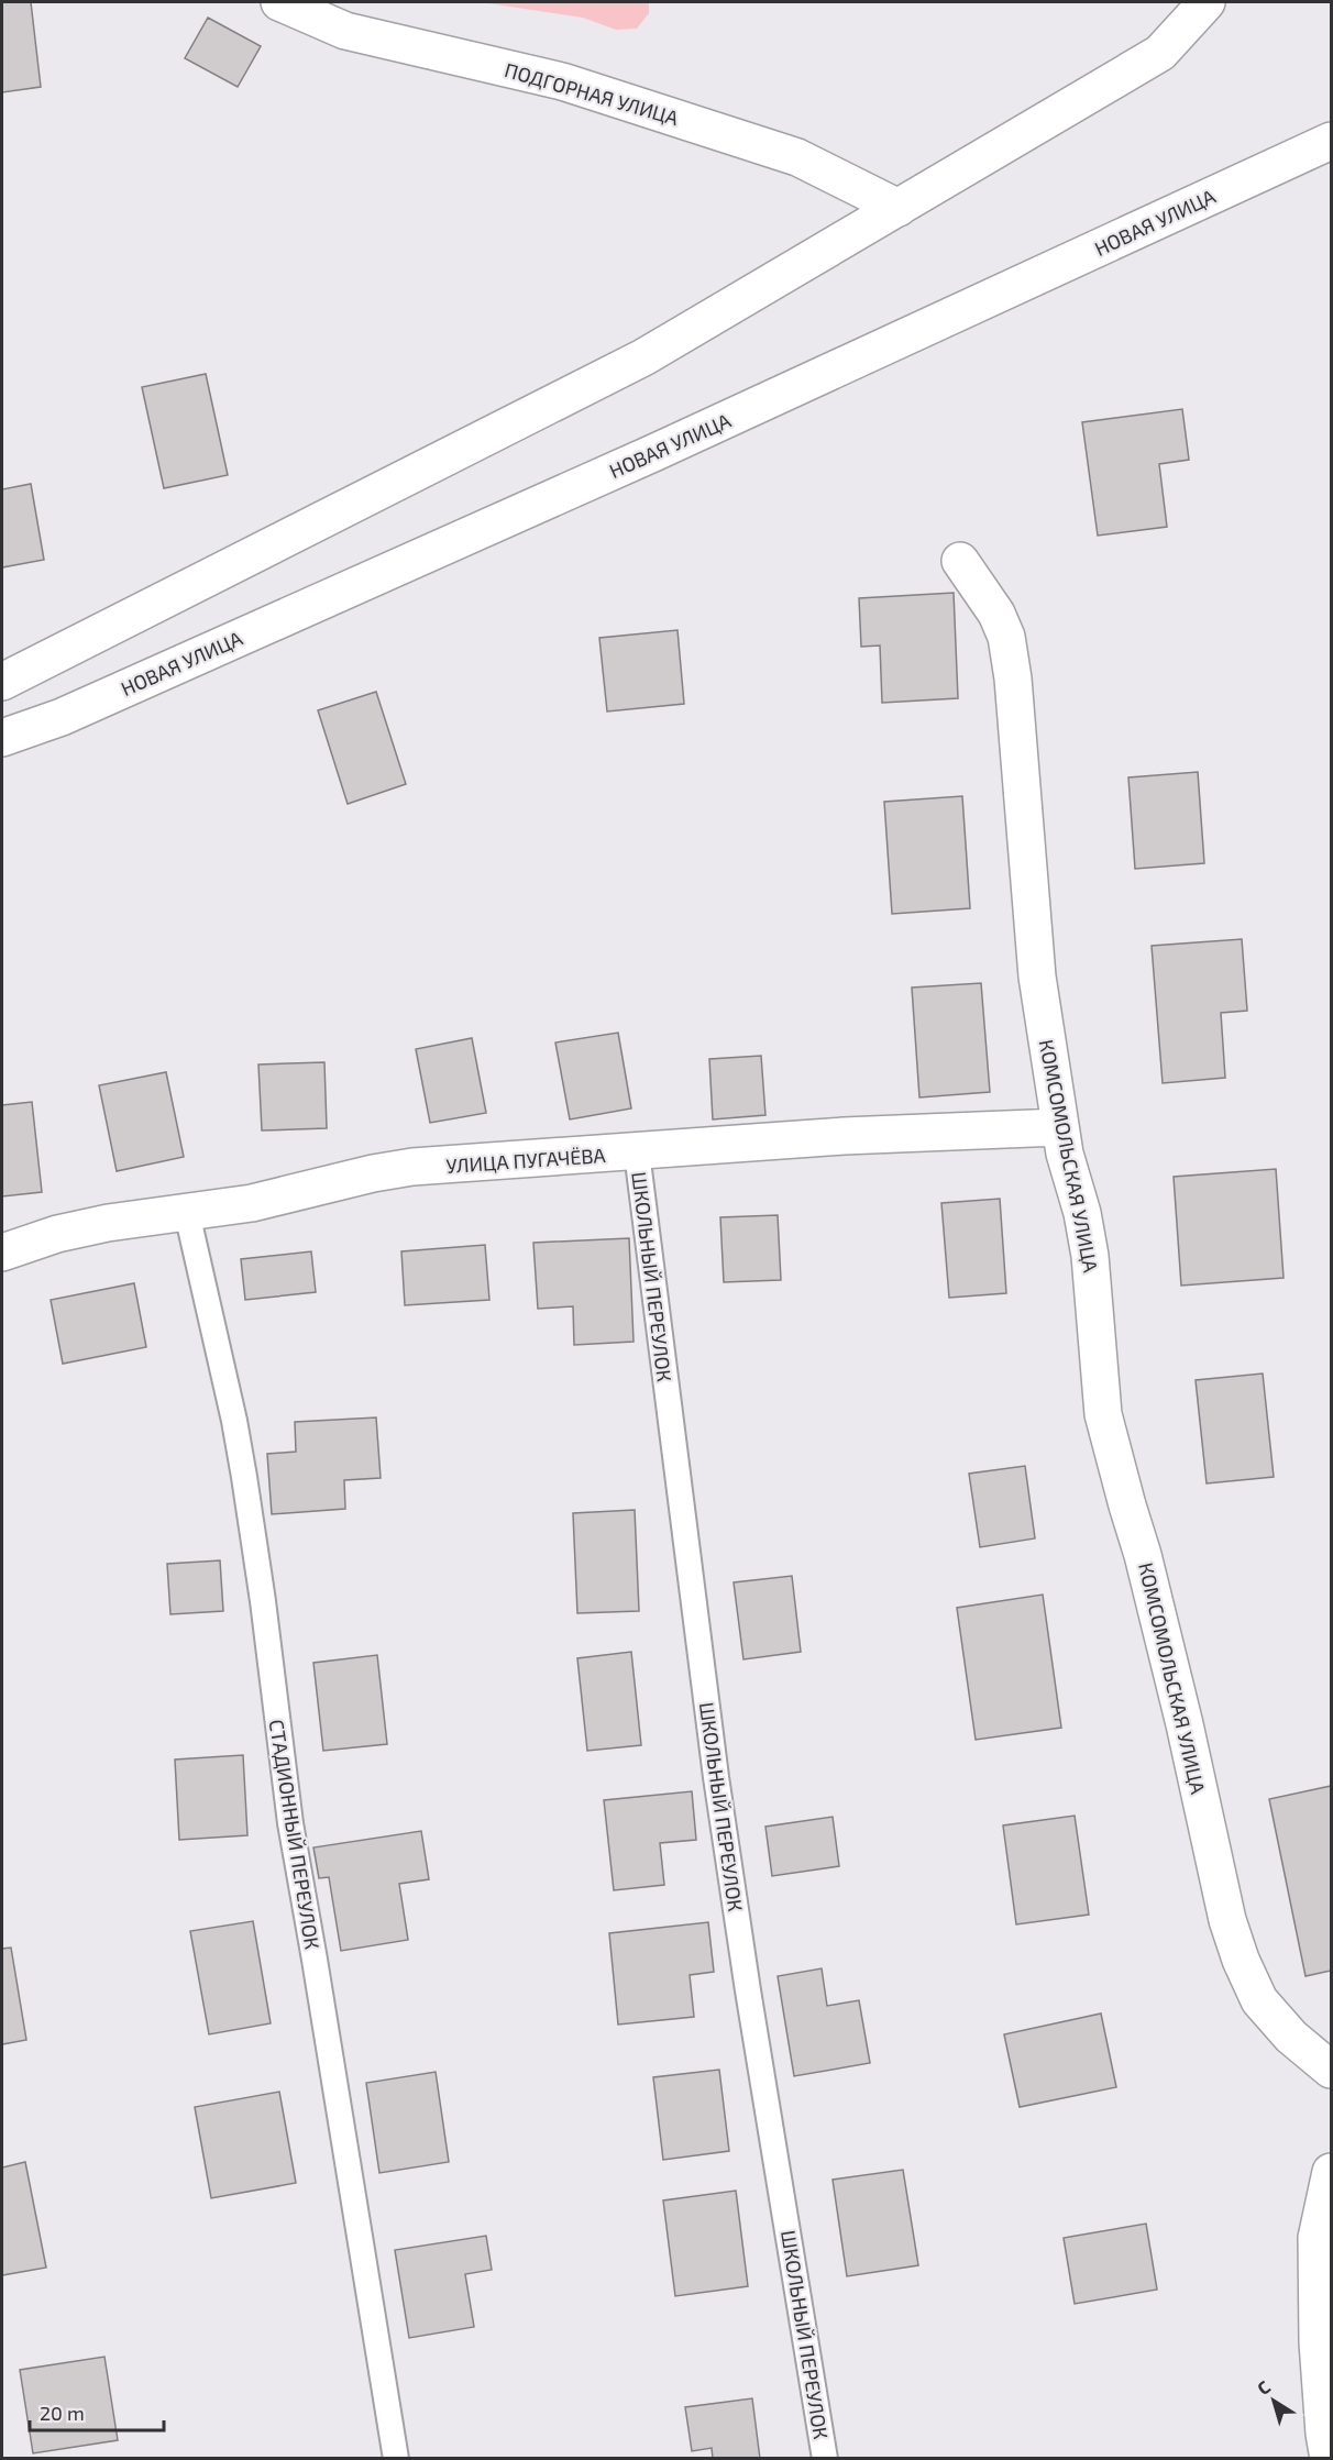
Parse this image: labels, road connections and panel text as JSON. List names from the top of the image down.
{
  "streets": {
    "street": [
      "ПОДГОРНАЯ УЛИЦА",
      "НОВАЯ УЛИЦА",
      "КОМСОМОЛЬСКАЯ УЛИЦА",
      "УЛИЦА ПУГАЧЁВА"
    ],
    "lane": ["ШКОЛЬНЫЙ ПЕРЕУЛОК", "СТАДИОННЫЙ ПЕРЕУЛОК"]
  },
  "crossings": [
    ["КОМСОМОЛЬСКАЯ УЛИЦА", "УЛИЦА ПУГАЧЁВА"],
    ["УЛИЦА ПУГАЧЁВА", "ШКОЛЬНЫЙ ПЕРЕУЛОК"],
    ["УЛИЦА ПУГАЧЁВА", "СТАДИОННЫЙ ПЕРЕУЛОК"]
  ],
  "scale_bar": "20 m",
  "north": "top left"
}
